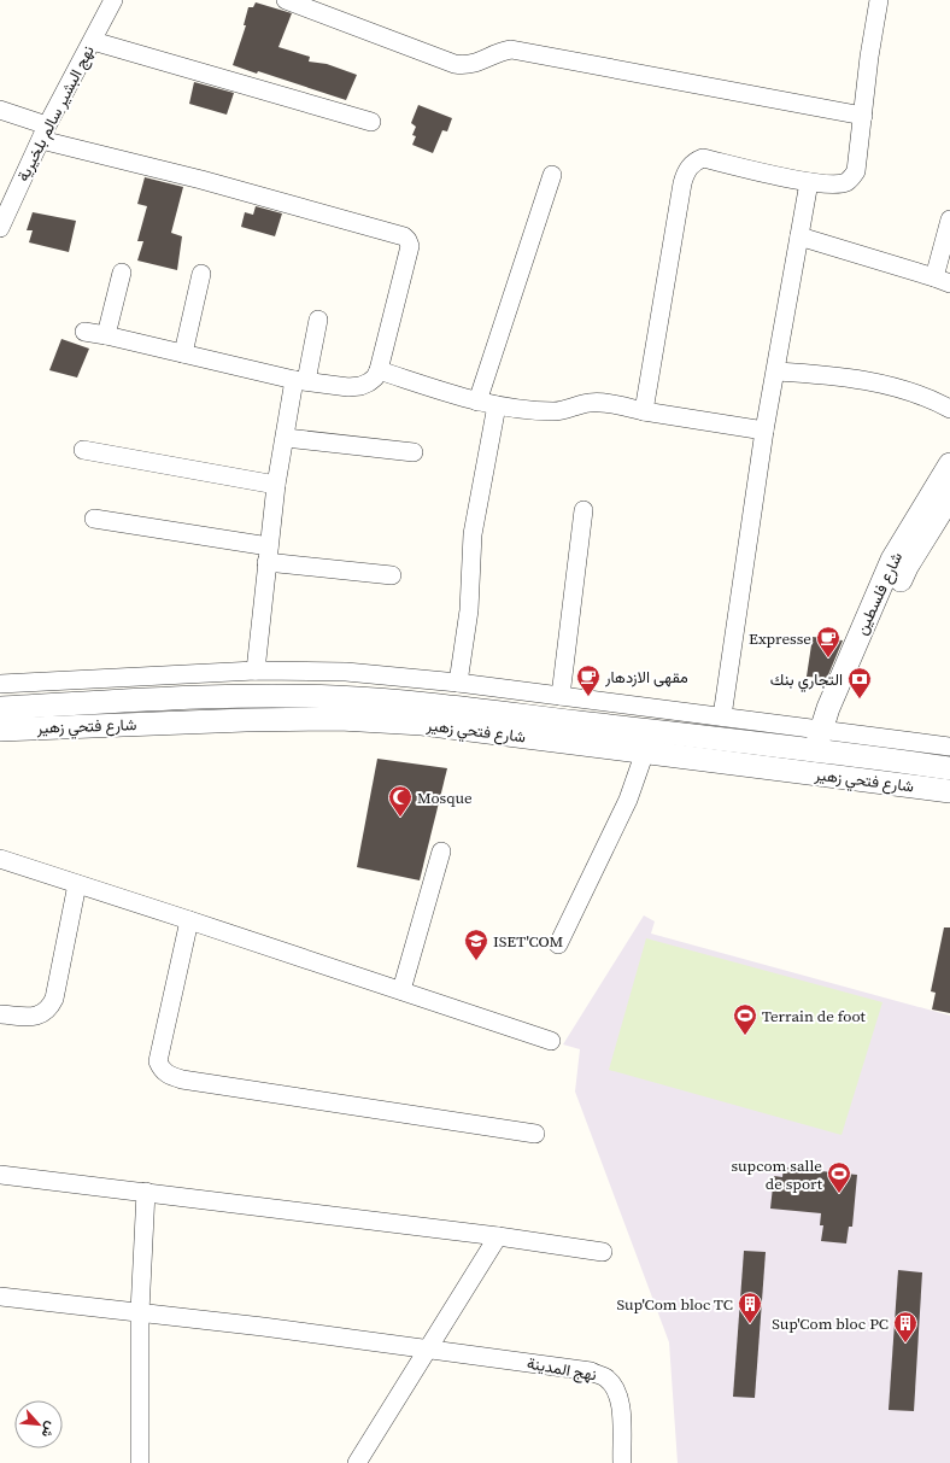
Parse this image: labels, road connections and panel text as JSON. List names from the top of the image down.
{
  "streets": {
    "street": [
      "نهج البشير سالم بلخيرية",
      "شارع فلسطين",
      "شارع فتحي زهير",
      "نهج المدينة"
    ]
  },
  "crossings": [
    ["شارع فلسطين", "شارع فتحي زهير"]
  ],
  "places": {
    "cafe": ["Expresse", "مقهى الازدهار"],
    "bank": ["التجاري بنك"],
    "mosque": ["Mosque"],
    "school or university": ["ISET'COM"],
    "sports": ["Terrain de foot", "supcom salle de sport"],
    "building": ["Sup'Com bloc TC", "Sup'Com bloc PC"]
  },
  "north": "bottom right"
}
